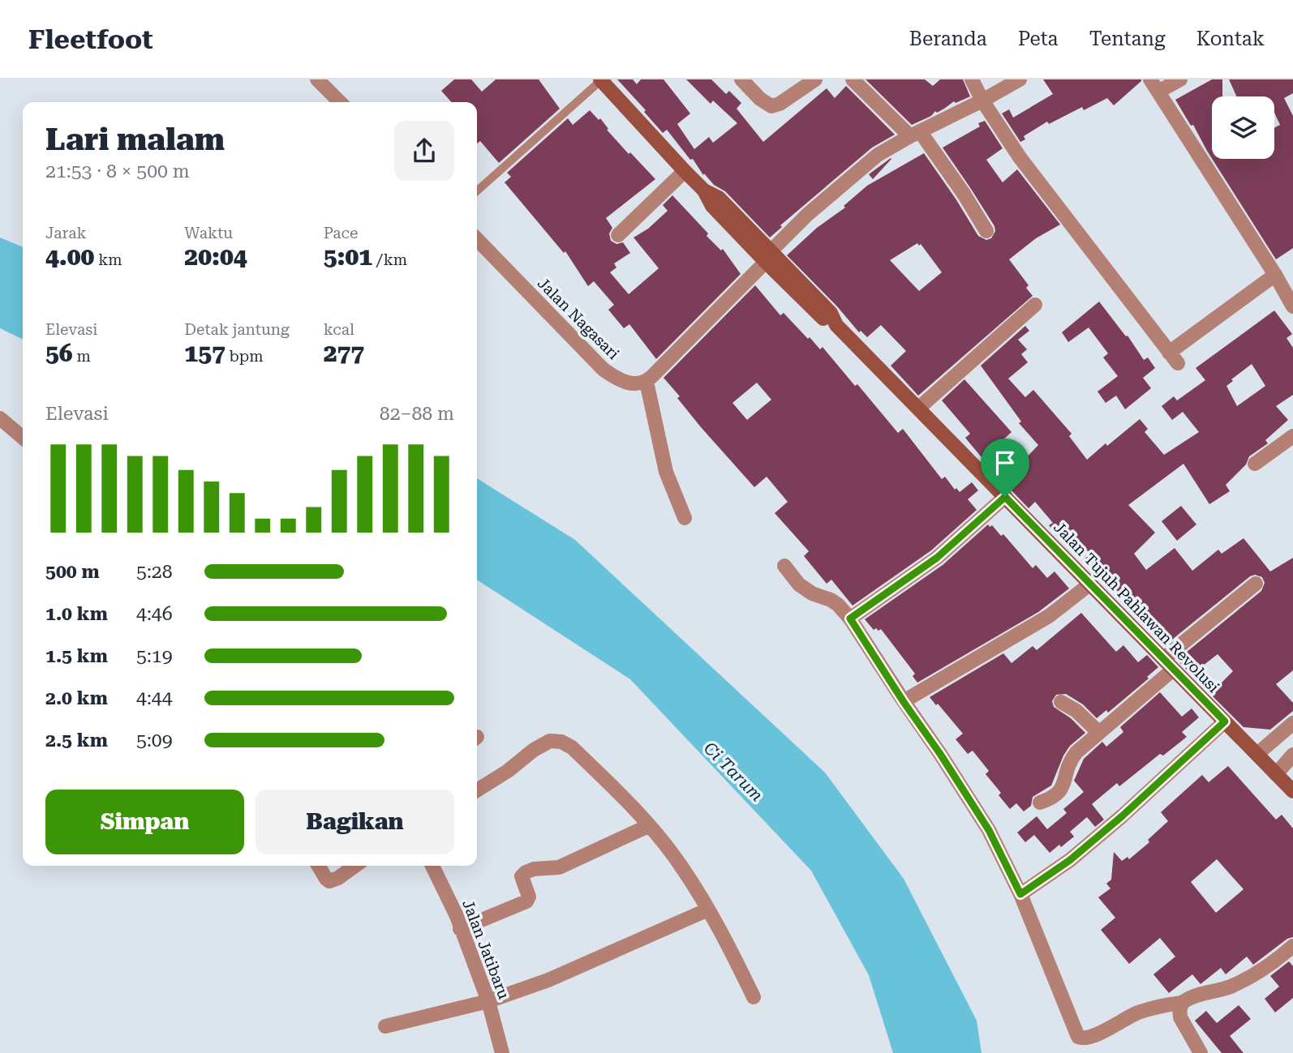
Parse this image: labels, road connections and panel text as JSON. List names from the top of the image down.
{
  "streets": {
    "main road": ["Jalan Tujuh Pahlawan Revolusi"],
    "street": ["Jalan Nagasari", "Jalan Jatibaru"]
  },
  "water": ["Ci Tarum"],
  "page": {
    "header": "Fleetfoot",
    "nav": [
      "Beranda",
      "Peta",
      "Tentang",
      "Kontak"
    ],
    "heading": ["Lari malam", "21:53 · 8 × 500 m"],
    "stats": [
      ["Jarak", "4.00 km"],
      ["Waktu", "20:04"],
      ["Pace", "5:01 /km"],
      ["Elevasi", "56 m"],
      ["Detak jantung", "157 bpm"],
      ["kcal", "277"]
    ],
    "chart": ["Elevasi", "82–88 m"],
    "list": [
      {
        "name": "500 m",
        "note": "5:28"
      },
      {
        "name": "1.0 km",
        "note": "4:46"
      },
      {
        "name": "1.5 km",
        "note": "5:19"
      },
      {
        "name": "2.0 km",
        "note": "4:44"
      },
      {
        "name": "2.5 km",
        "note": "5:09"
      }
    ],
    "buttons": ["Simpan", "Bagikan"]
  }
}
